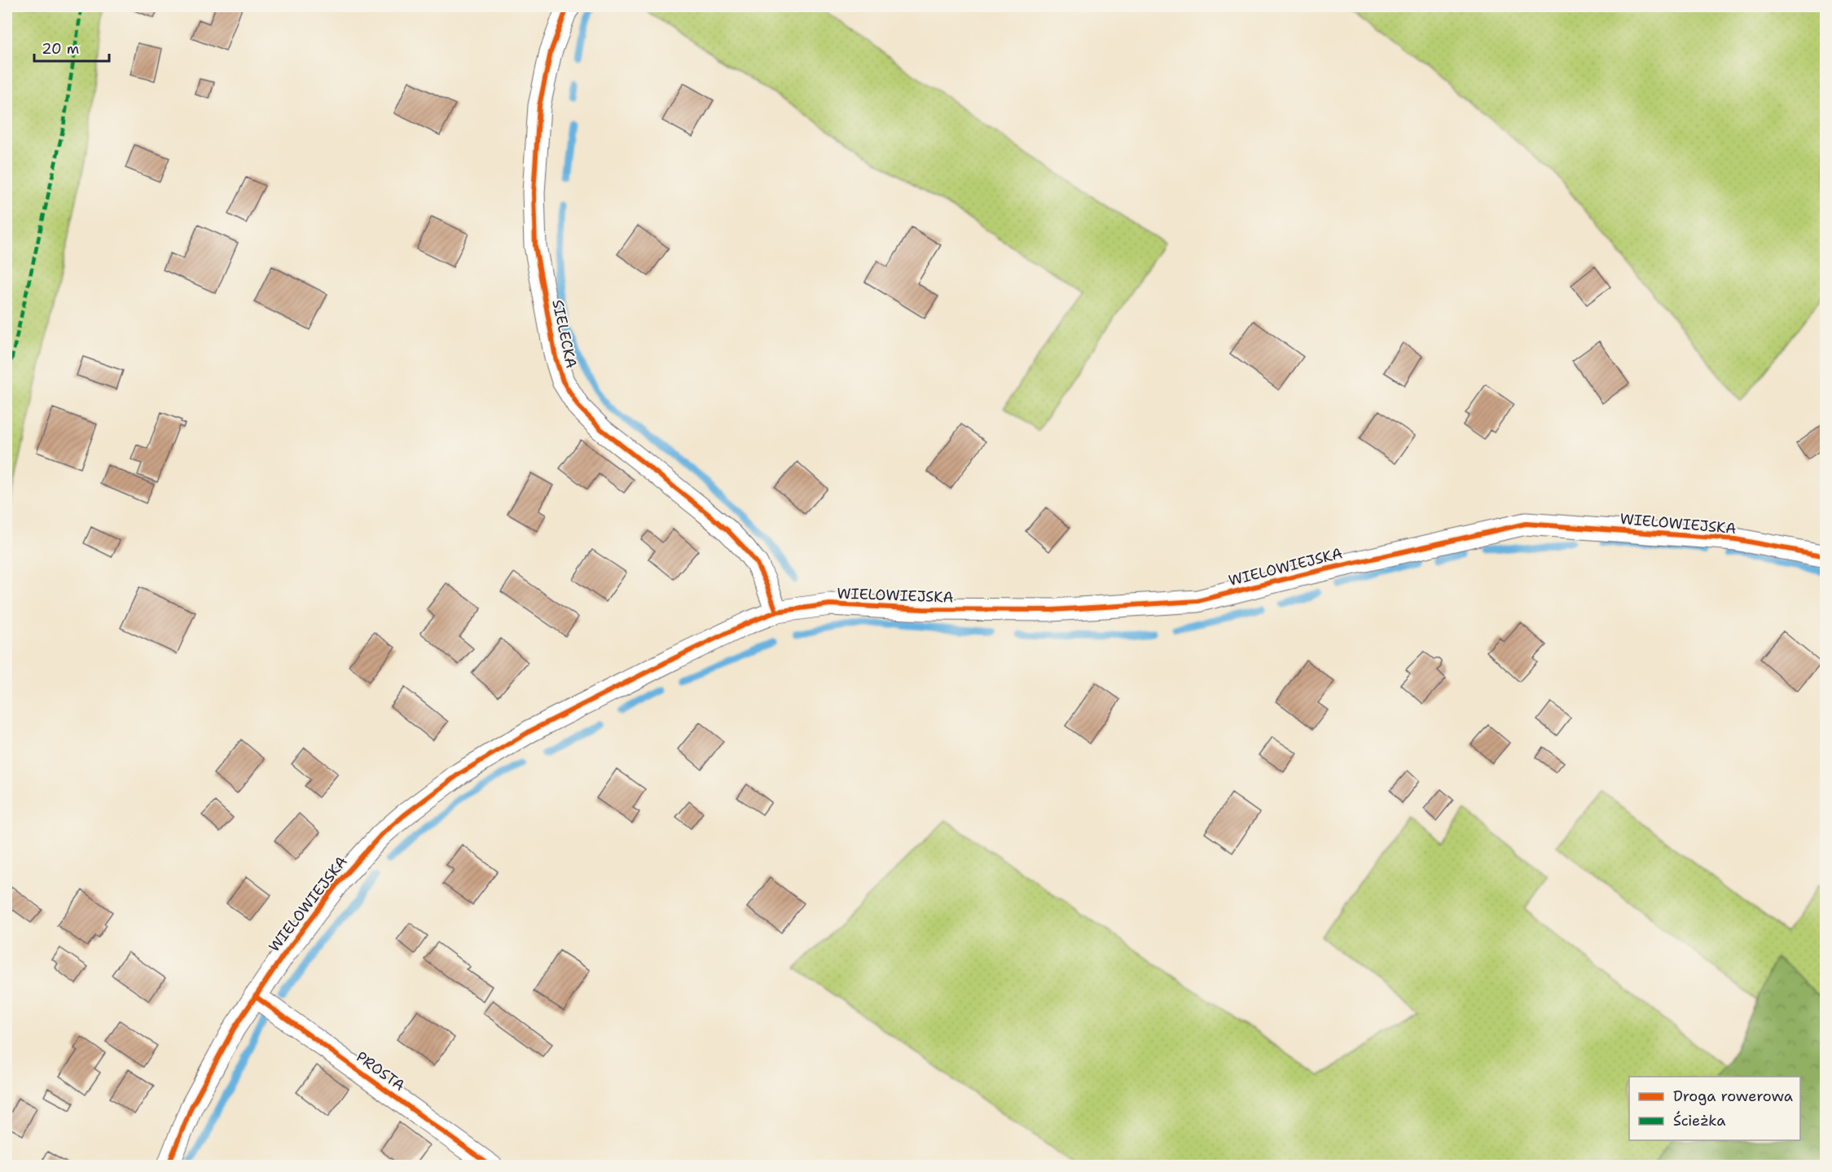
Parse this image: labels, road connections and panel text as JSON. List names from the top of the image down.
{
  "streets": {
    "street": ["SIELECKA", "WIELOWIEJSKA", "PROSTA"]
  },
  "crossings": [
    ["SIELECKA", "WIELOWIEJSKA"],
    ["WIELOWIEJSKA", "PROSTA"]
  ],
  "legend": ["Droga rowerowa", "Ścieżka"],
  "scale_bar": "20 m"
}
